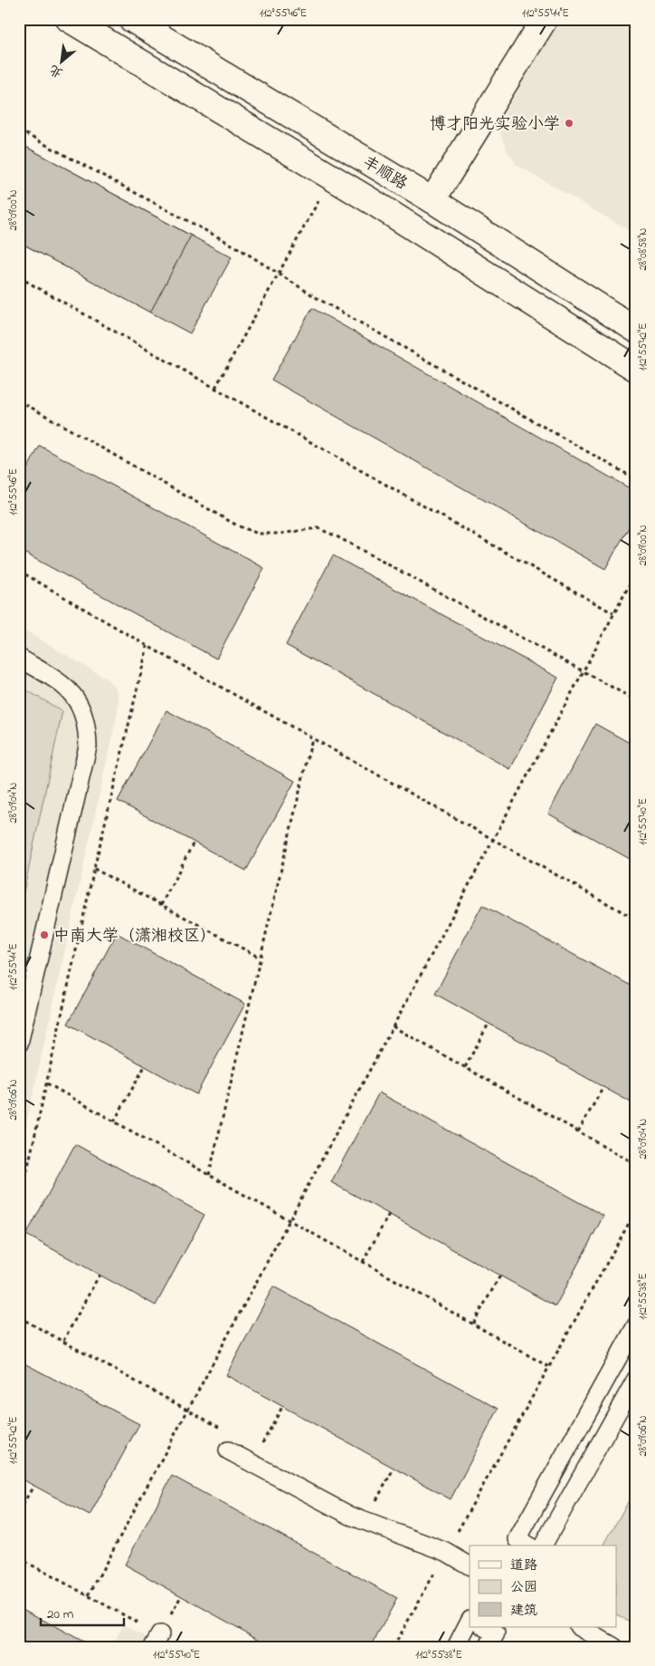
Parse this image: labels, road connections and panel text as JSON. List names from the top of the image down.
{
  "streets": {
    "main road": ["丰顺路"]
  },
  "places": ["博才阳光实验小学", "中南大学（潇湘校区）"],
  "legend": ["道路", "公园", "建筑"],
  "scale_bar": "20 m",
  "north": "bottom left",
  "coordinates": [
    "112°55'46\"E",
    "112°55'44\"E",
    "28°09'00\"N",
    "28°08'58\"N",
    "112°55'42\"E",
    "28°09'04\"N",
    "112°55'40\"E",
    "28°09'06\"N",
    "112°55'38\"E"
  ]
}
